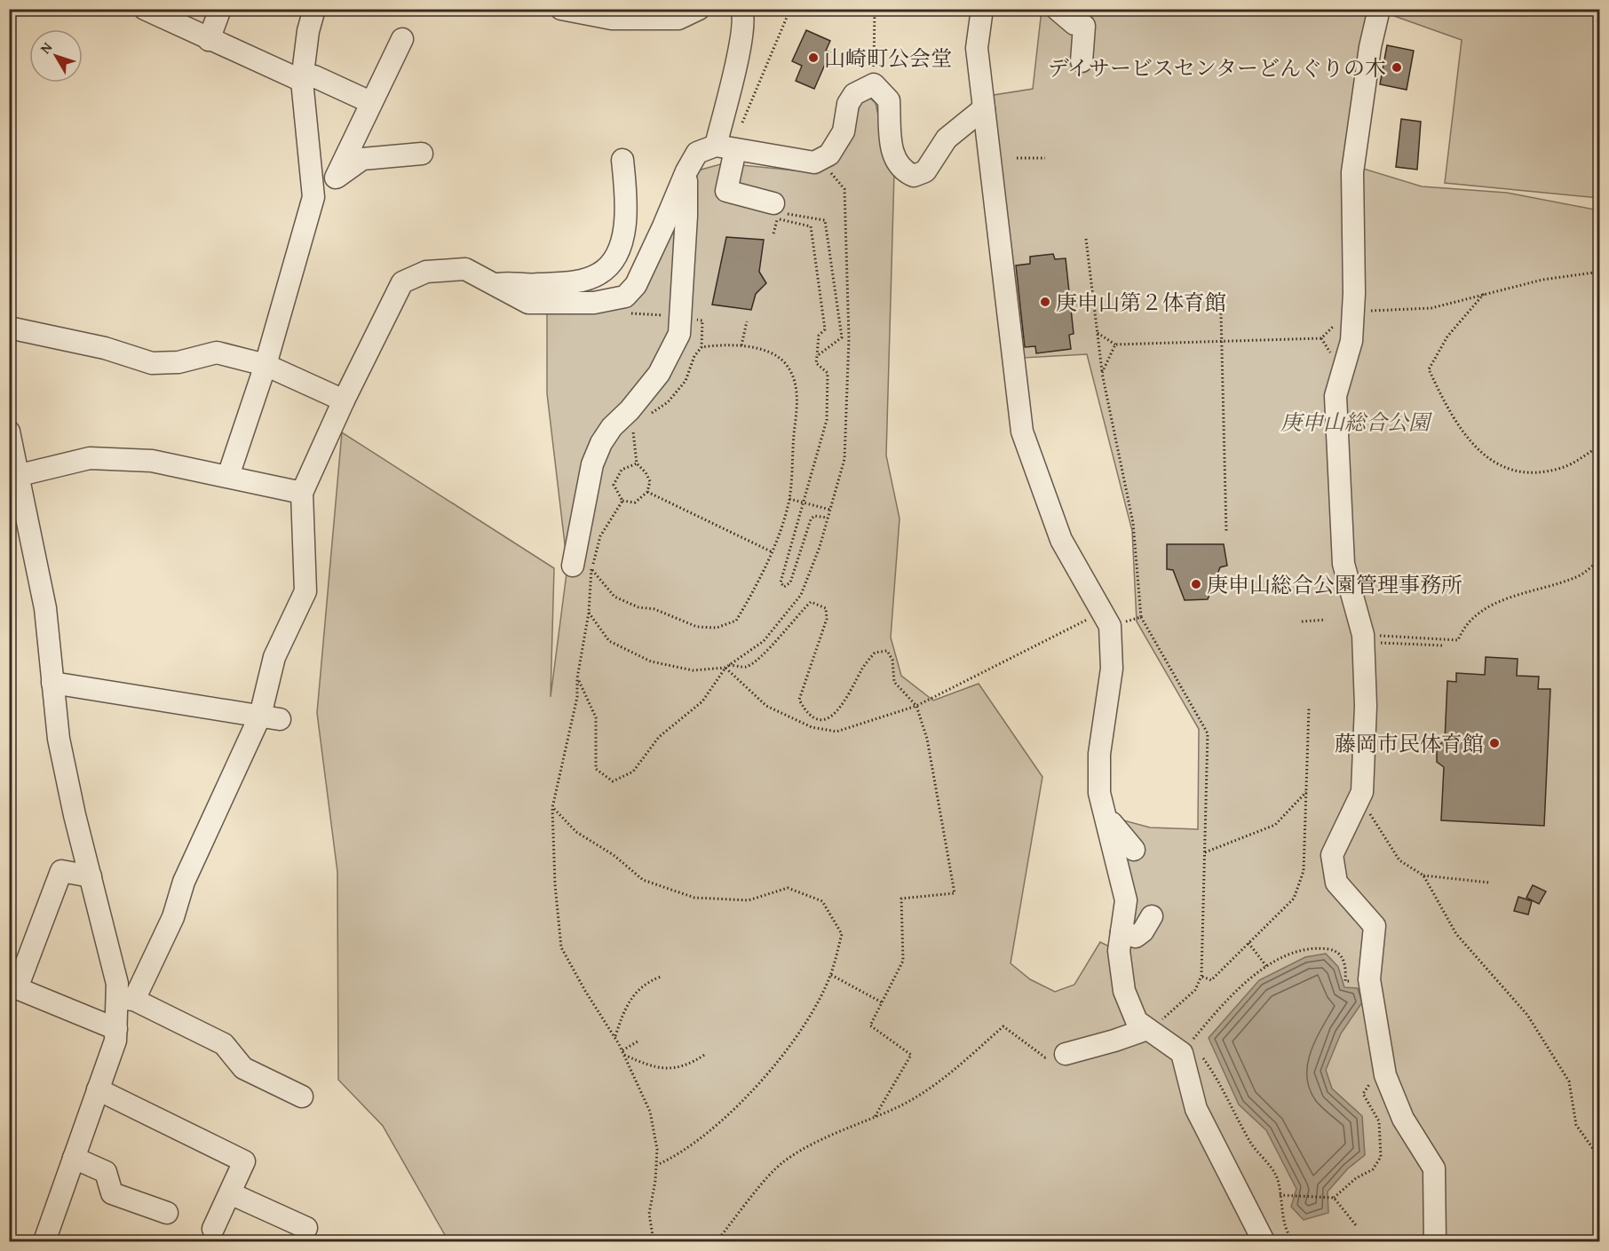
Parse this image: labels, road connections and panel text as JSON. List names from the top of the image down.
{
  "parks": ["庚申山総合公園"],
  "places": [
    "山崎町公会堂",
    "デイサービスセンターどんぐりの木",
    "庚申山第２体育館",
    "庚申山総合公園管理事務所",
    "藤岡市民体育館"
  ],
  "north": "top left"
}
